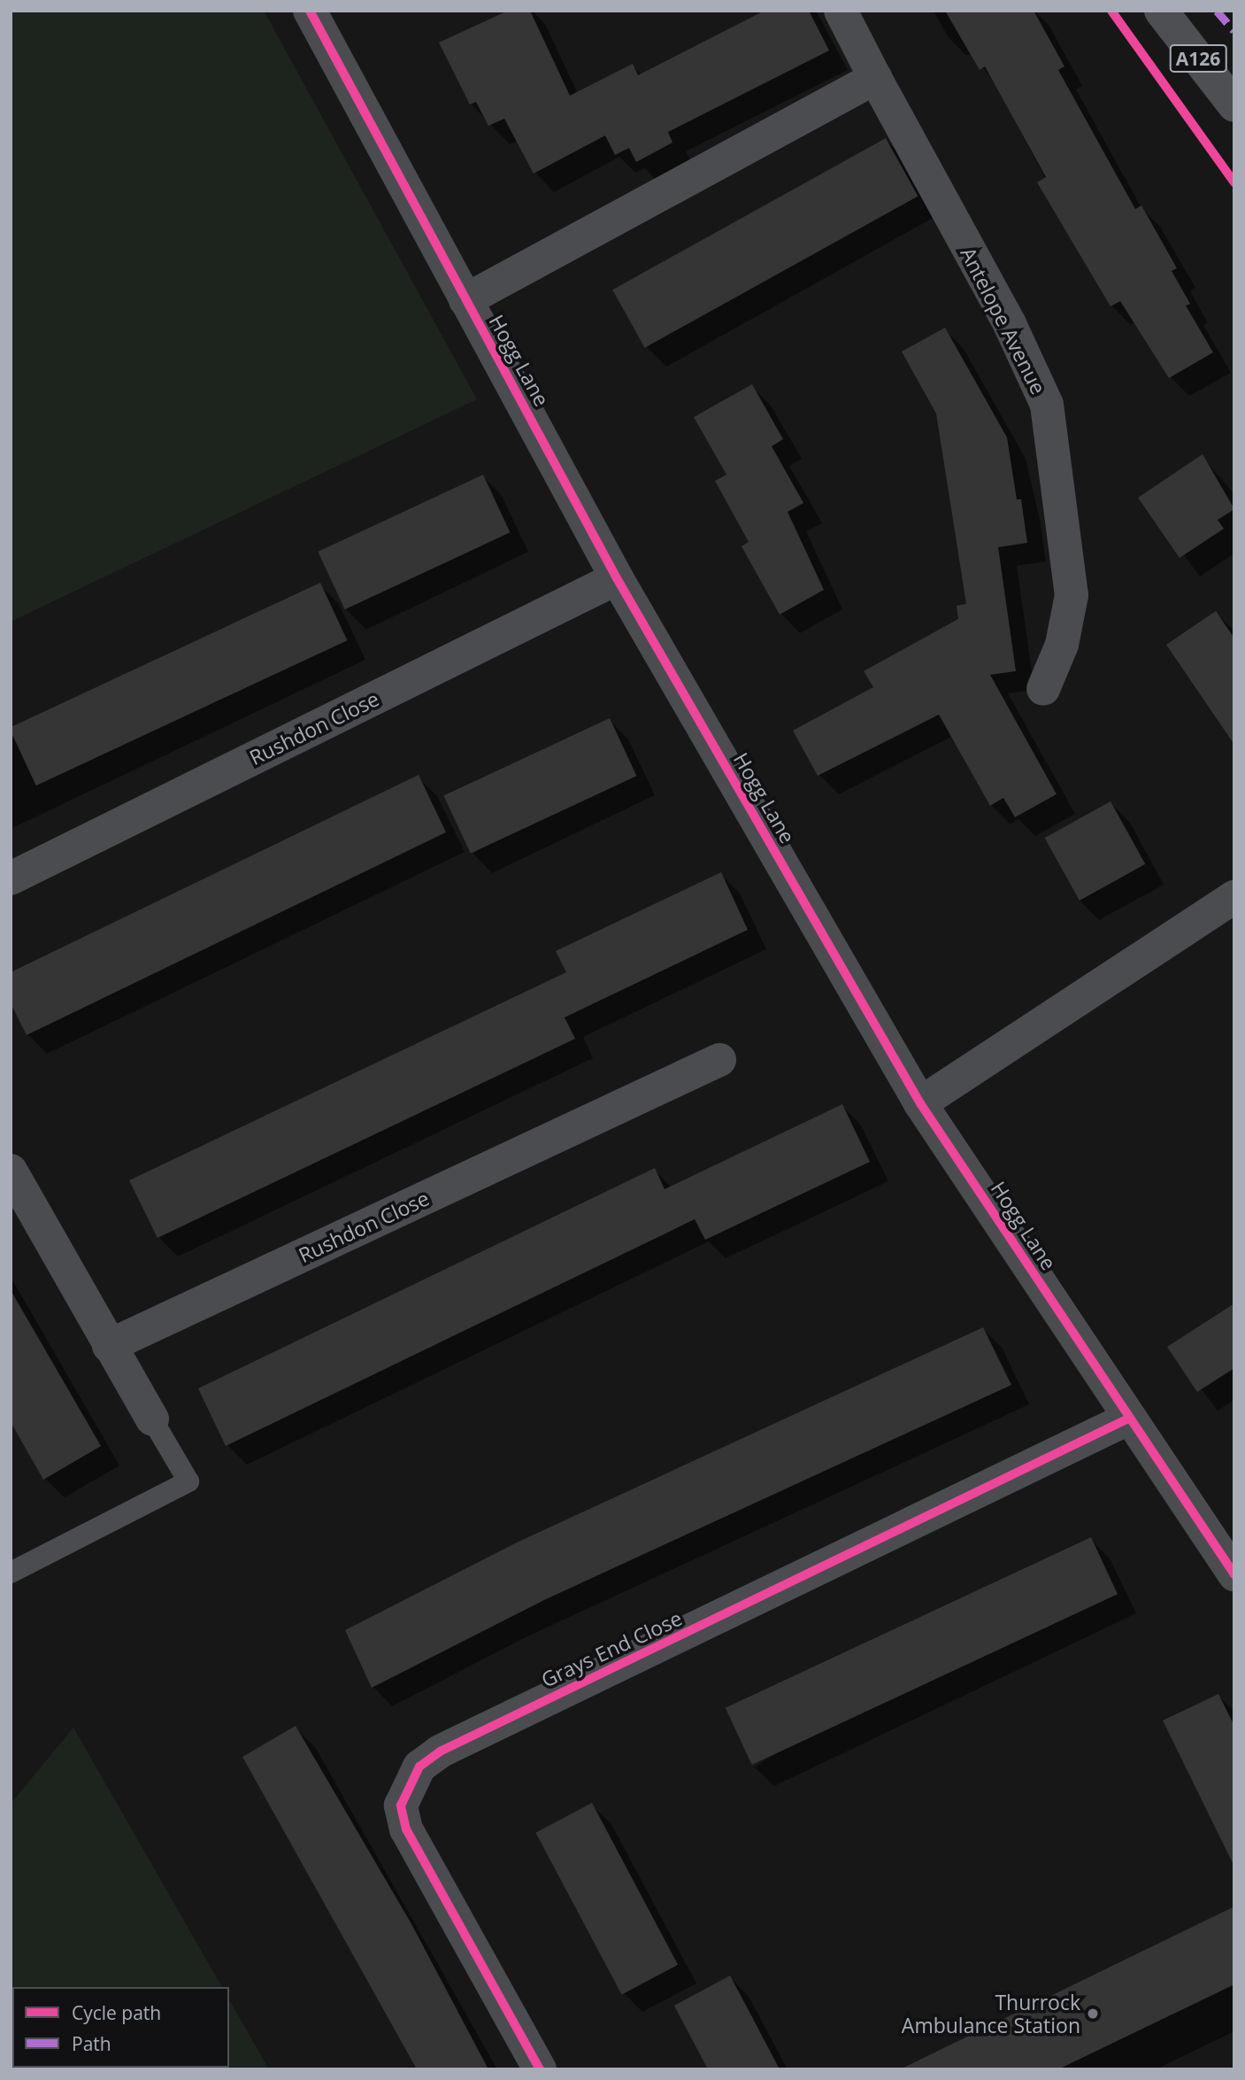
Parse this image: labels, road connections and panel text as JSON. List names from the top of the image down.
{
  "streets": {
    "main road": ["A126"],
    "street": [
      "Antelope Avenue",
      "Hogg Lane",
      "Rushdon Close",
      "Grays End Close"
    ]
  },
  "crossings": [
    ["Hogg Lane", "Rushdon Close"],
    ["Hogg Lane", "Grays End Close"]
  ],
  "places": ["Thurrock Ambulance Station"],
  "legend": ["Cycle path", "Path"]
}
